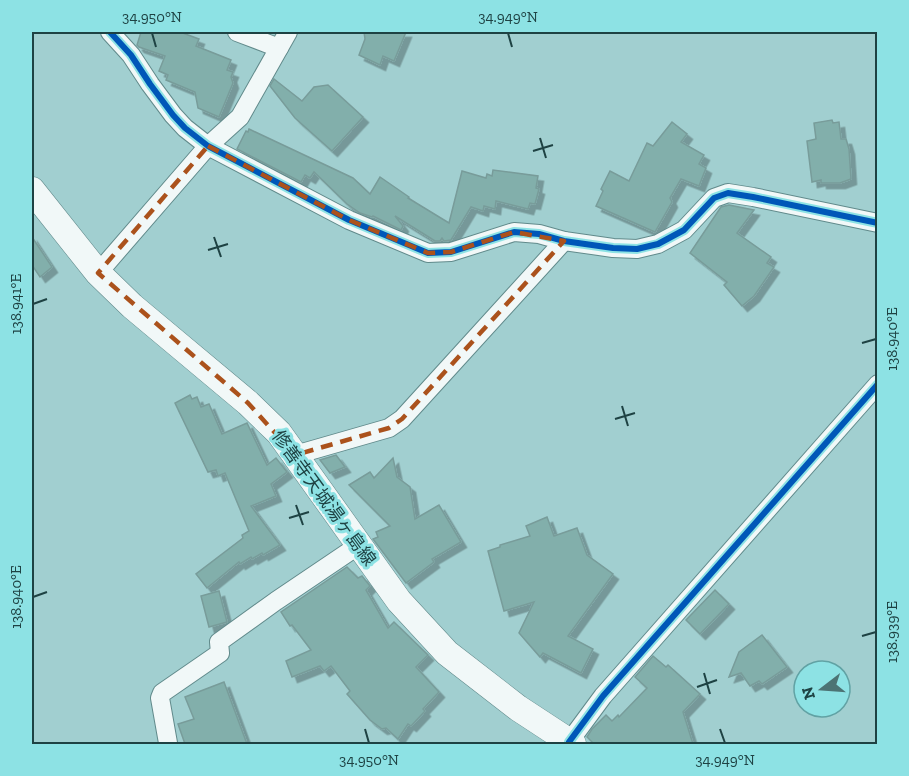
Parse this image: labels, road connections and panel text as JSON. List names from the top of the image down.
{
  "streets": {
    "main road": ["修善寺天城湯ヶ島線"]
  },
  "north": "left",
  "coordinates": [
    "34.950°N",
    "34.949°N",
    "138.941°E",
    "138.940°E",
    "138.939°E"
  ]
}
